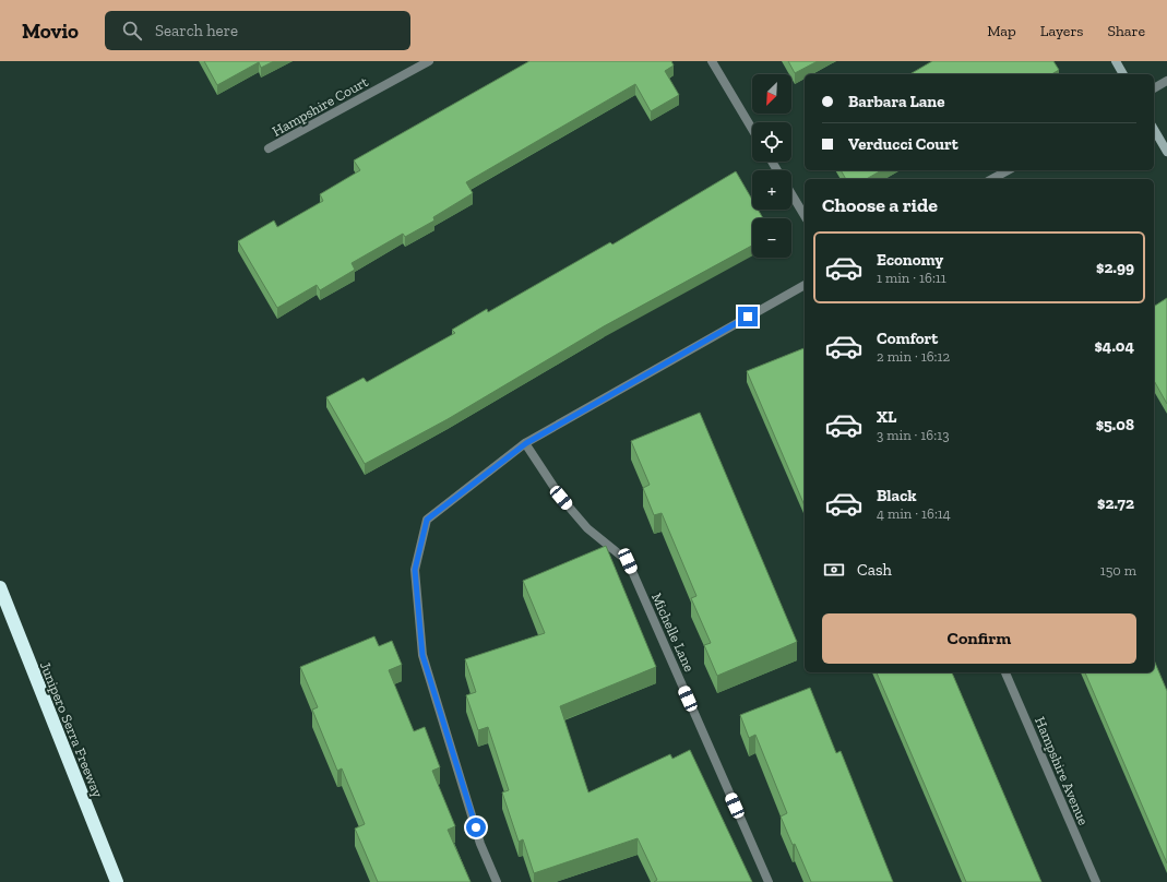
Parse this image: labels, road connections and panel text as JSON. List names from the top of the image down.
{
  "streets": {
    "highway": ["Junipero Serra Freeway"],
    "street": ["Hampshire Court", "Michelle Lane", "Hampshire Avenue"]
  },
  "north": "bottom left",
  "page": {
    "header": "Movio",
    "search": "Search here",
    "nav": ["Map", "Layers", "Share"],
    "map_buttons": ["+", "−"],
    "banner": ["Barbara Lane", "Verducci Court"],
    "heading": "Choose a ride",
    "list": [
      {
        "name": "Economy",
        "note": "1 min · 16:11",
        "value": "$2.99"
      },
      {
        "name": "Comfort",
        "note": "2 min · 16:12",
        "value": "$4.04"
      },
      {
        "name": "XL",
        "note": "3 min · 16:13",
        "value": "$5.08"
      },
      {
        "name": "Black",
        "note": "4 min · 16:14",
        "value": "$2.72"
      }
    ],
    "pay": ["Cash", "150 m"],
    "buttons": "Confirm"
  }
}
